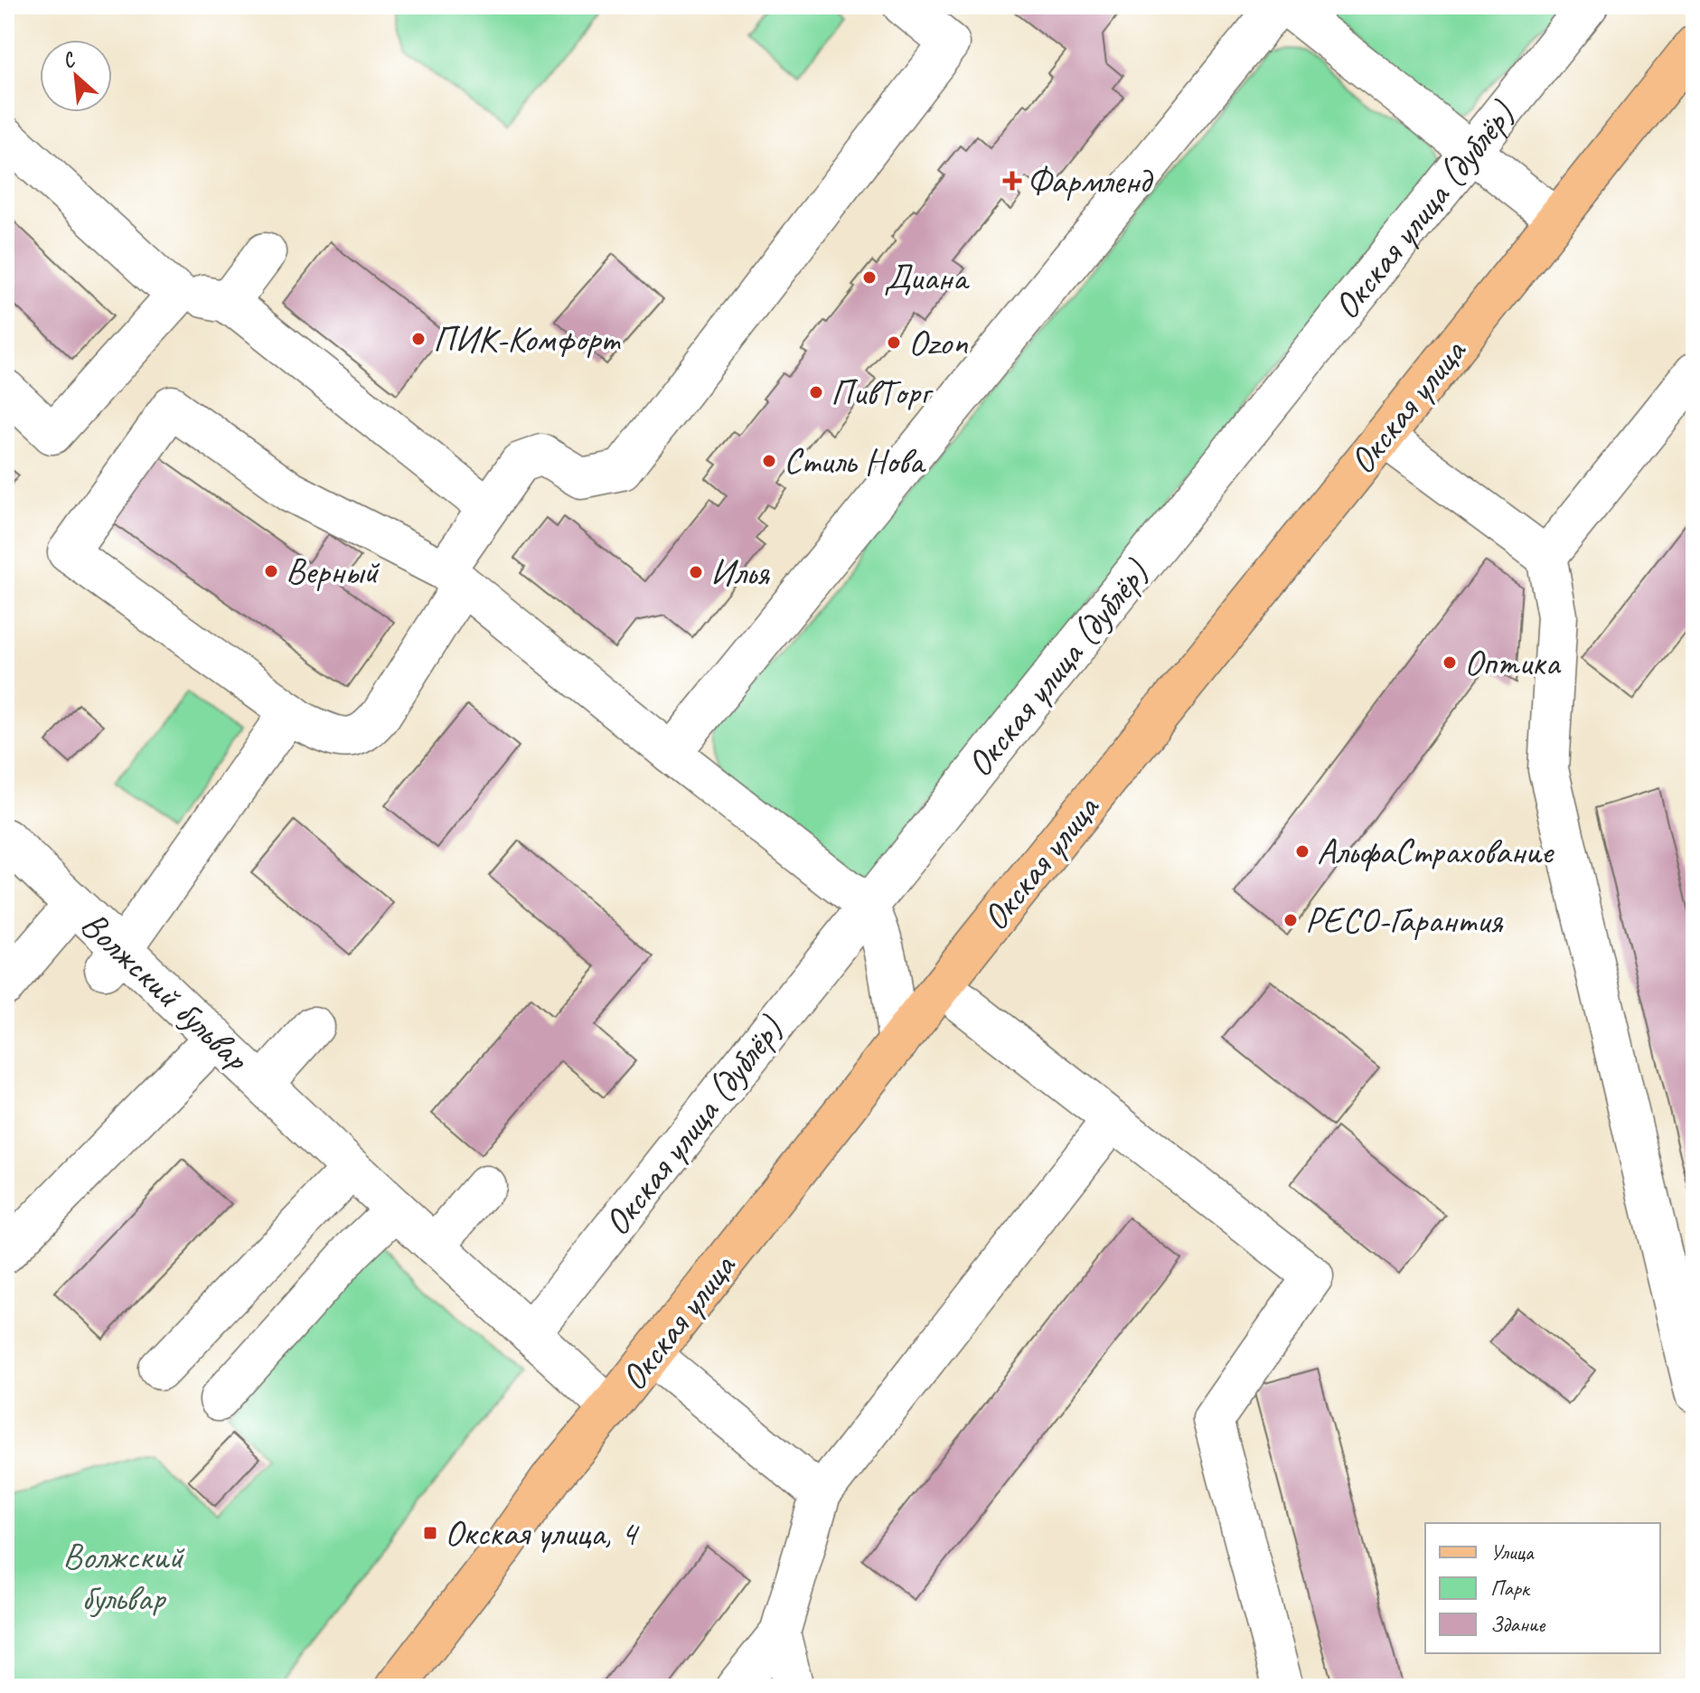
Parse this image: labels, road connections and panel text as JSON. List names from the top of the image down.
{
  "streets": {
    "main road": ["Окская улица"],
    "street": ["Окская улица (дублёр)", "Волжский бульвар"]
  },
  "crossings": [
    ["Окская улица (дублёр)", "Волжский бульвар"],
    ["Окская улица", "Волжский бульвар"]
  ],
  "parks": ["Волжский бульвар"],
  "places": {
    "health": ["Фармленд"],
    "other": [
      "Диана",
      "ПИК-Комфорт",
      "Ozon",
      "ПивТорг",
      "Стиль Нова",
      "Верный",
      "Илья",
      "Оптика",
      "АльфаСтрахование",
      "РЕСО-Гарантия"
    ],
    "transit": ["Окская улица, 4"]
  },
  "legend": ["Улица", "Парк", "Здание"],
  "north": "top left"
}
